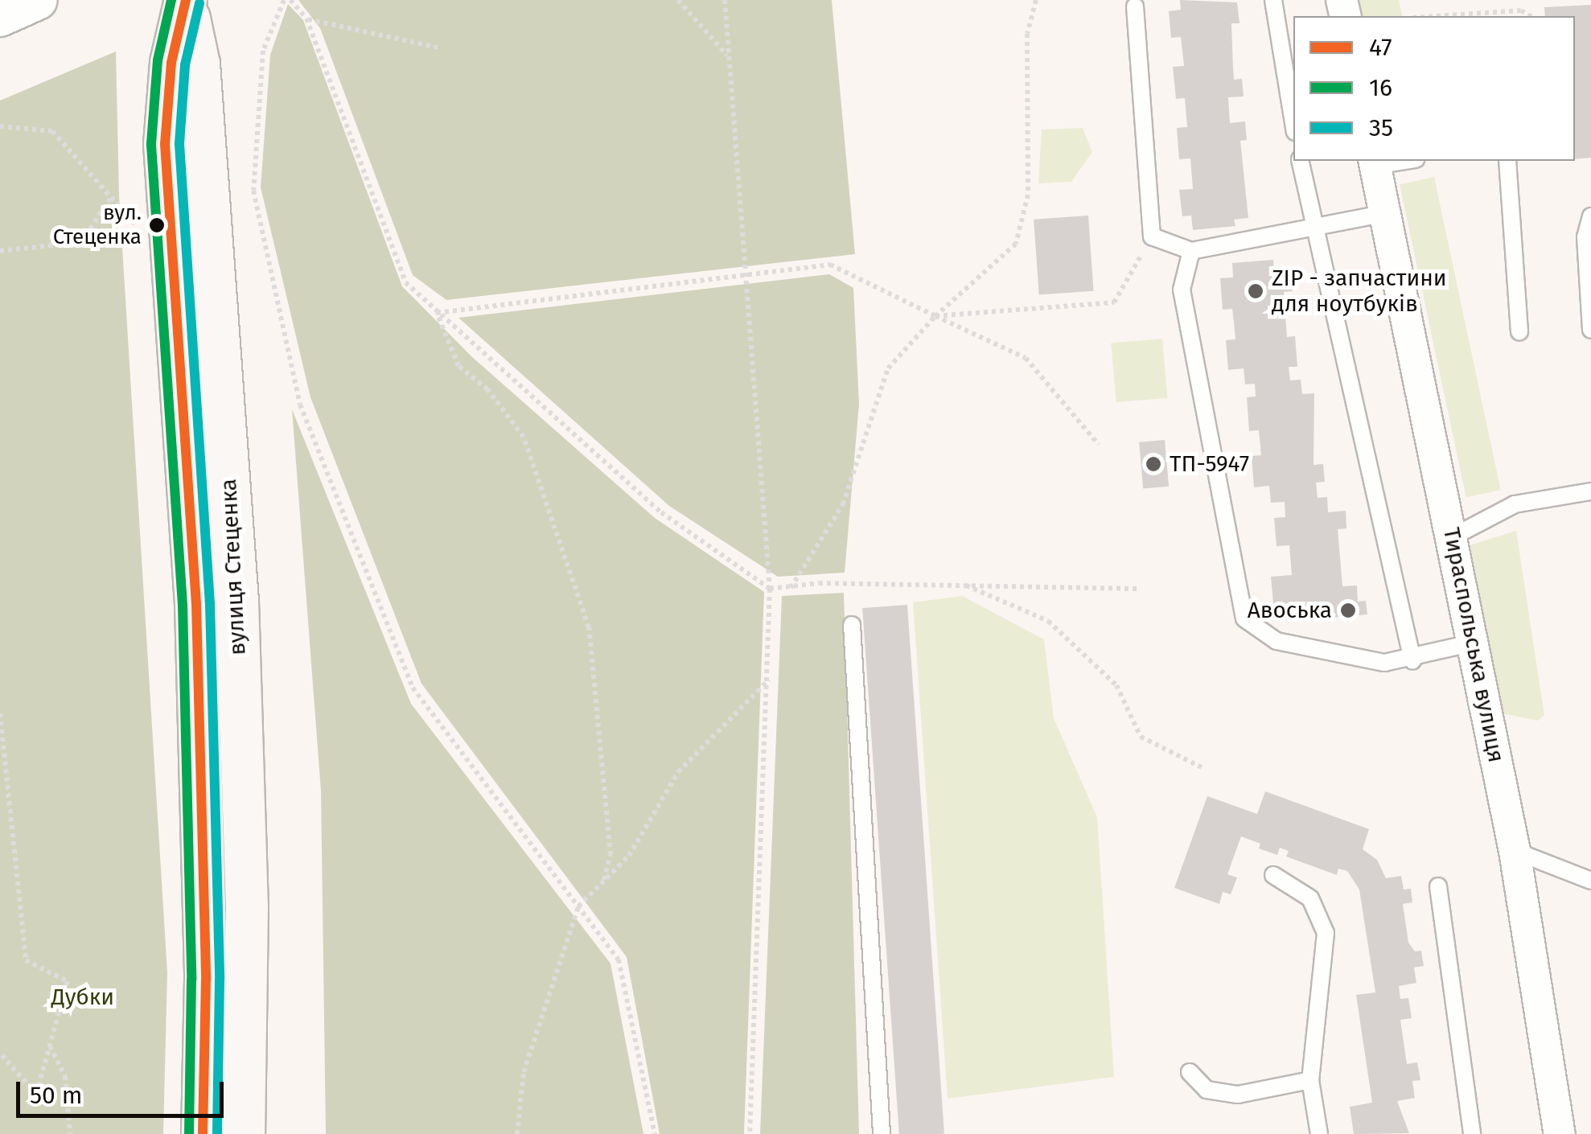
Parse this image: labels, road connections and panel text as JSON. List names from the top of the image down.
{
  "streets": {
    "main road": ["вулиця Стеценка"],
    "street": ["Тираспольська вулиця"]
  },
  "parks": ["Дубки"],
  "places": [
    "вул. Стеценка",
    "ZIP - запчастини для ноутбуків",
    "ТП-5947",
    "Авоська"
  ],
  "lines": ["transit line 47", "transit line 16", "transit line 35"],
  "legend": ["47", "16", "35"],
  "scale_bar": "50 m"
}
